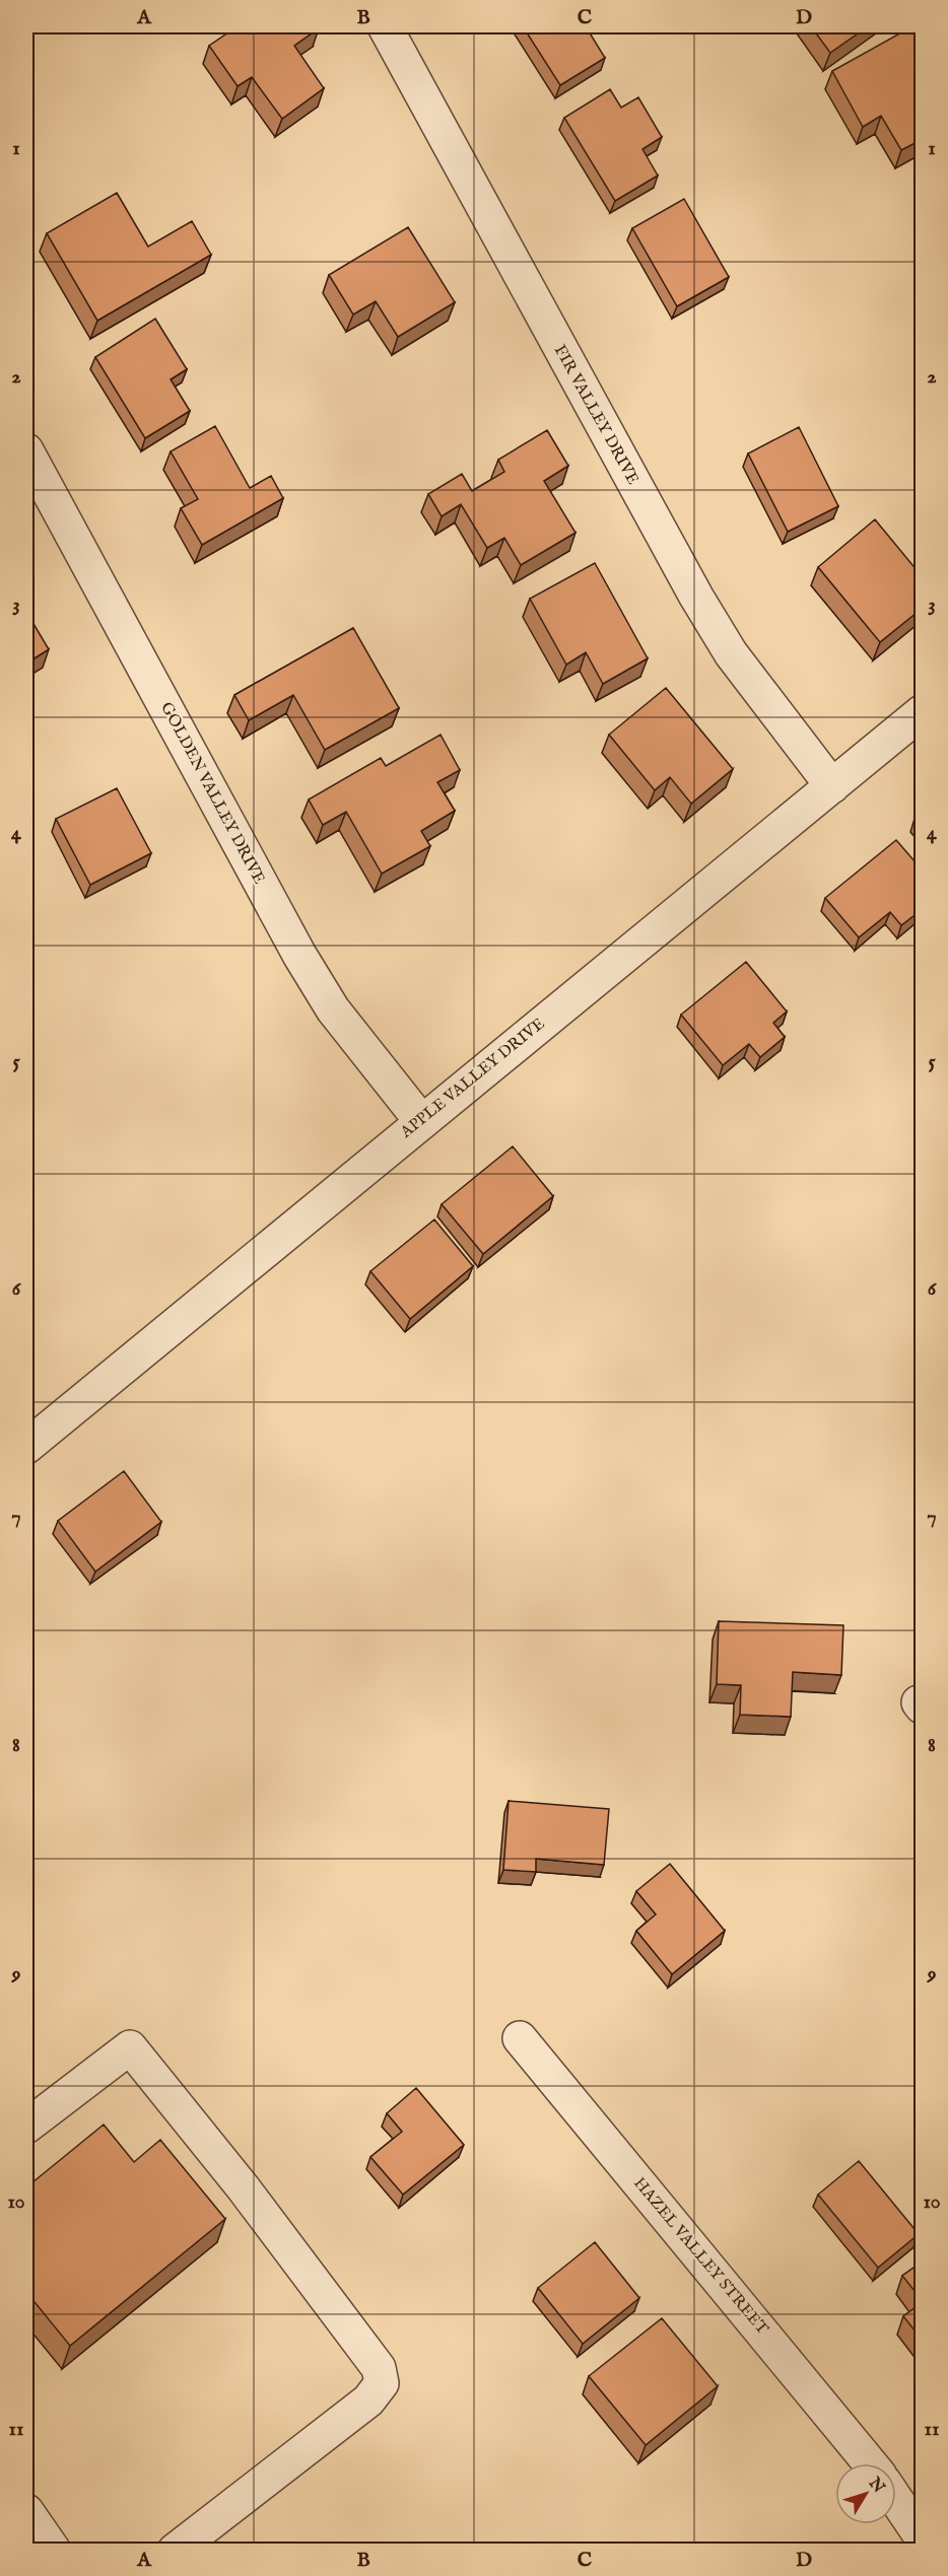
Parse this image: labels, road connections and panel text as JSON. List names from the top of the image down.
{
  "streets": {
    "street": [
      "FIR VALLEY DRIVE",
      "GOLDEN VALLEY DRIVE",
      "APPLE VALLEY DRIVE",
      "HAZEL VALLEY STREET"
    ]
  },
  "crossings": [
    ["FIR VALLEY DRIVE", "APPLE VALLEY DRIVE"],
    ["GOLDEN VALLEY DRIVE", "APPLE VALLEY DRIVE"]
  ],
  "north": "top right",
  "grid": {
    "columns": [
      "A",
      "B",
      "C",
      "D"
    ],
    "rows": [
      "1",
      "2",
      "3",
      "4",
      "5",
      "6",
      "7",
      "8",
      "9",
      "10",
      "11"
    ]
  }
}
